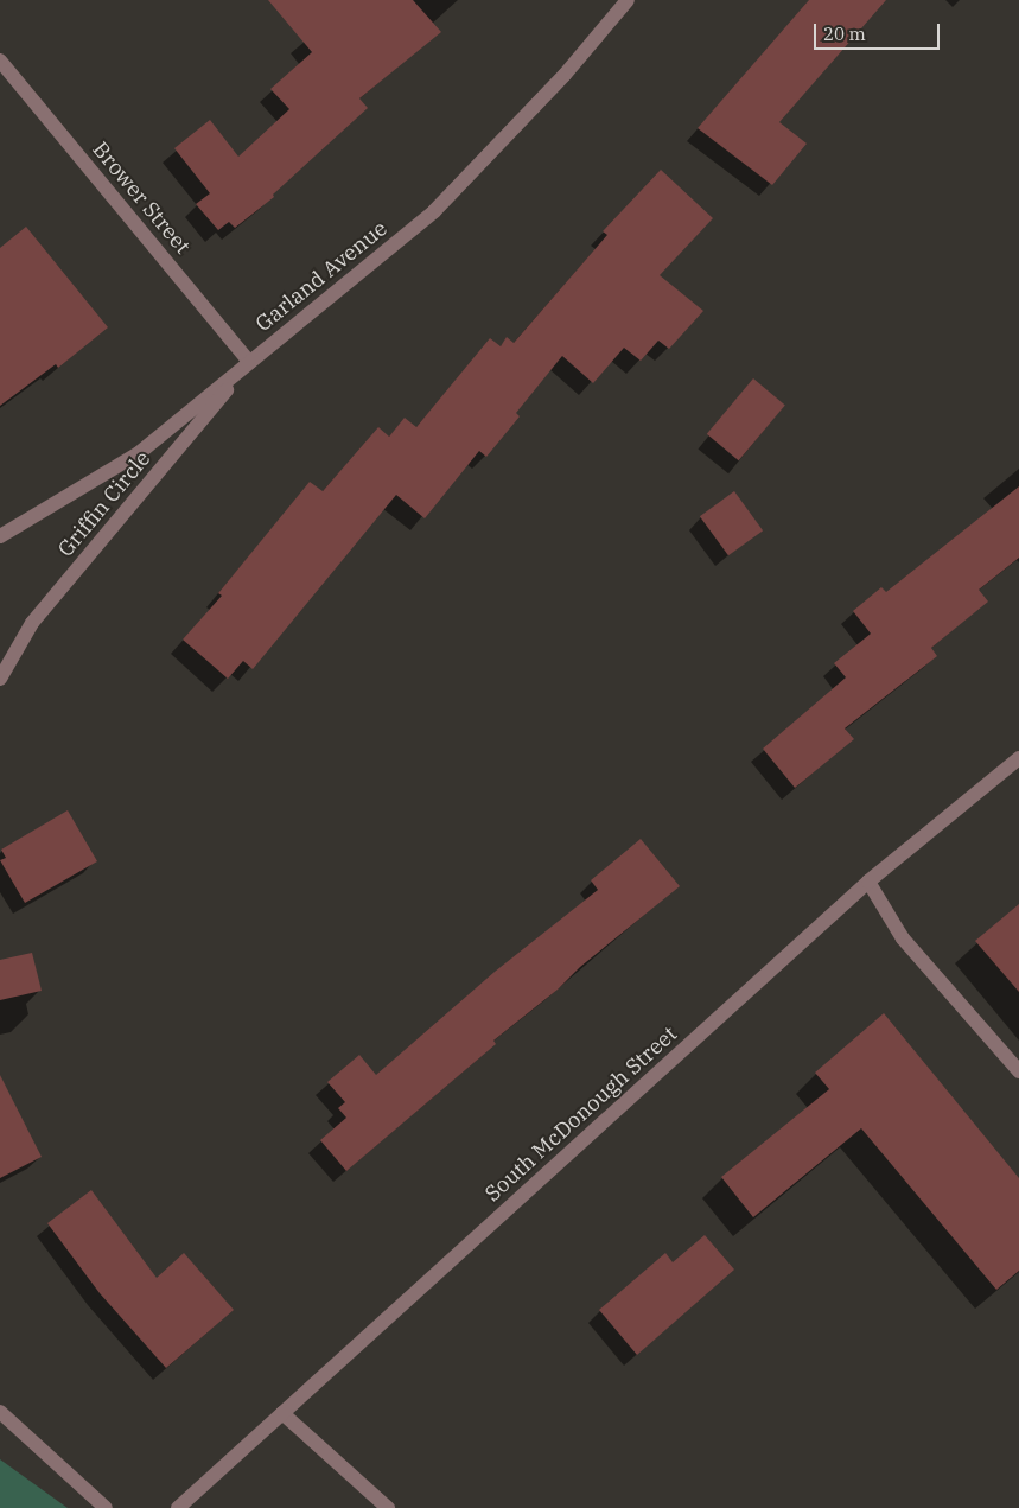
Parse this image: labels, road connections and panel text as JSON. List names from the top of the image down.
{
  "streets": {
    "street": [
      "Brower Street",
      "Garland Avenue",
      "Griffin Circle",
      "South McDonough Street"
    ]
  },
  "crossings": [
    ["Brower Street", "Garland Avenue"],
    ["Brower Street", "Griffin Circle"],
    ["Garland Avenue", "Griffin Circle"]
  ],
  "scale_bar": "20 m"
}
